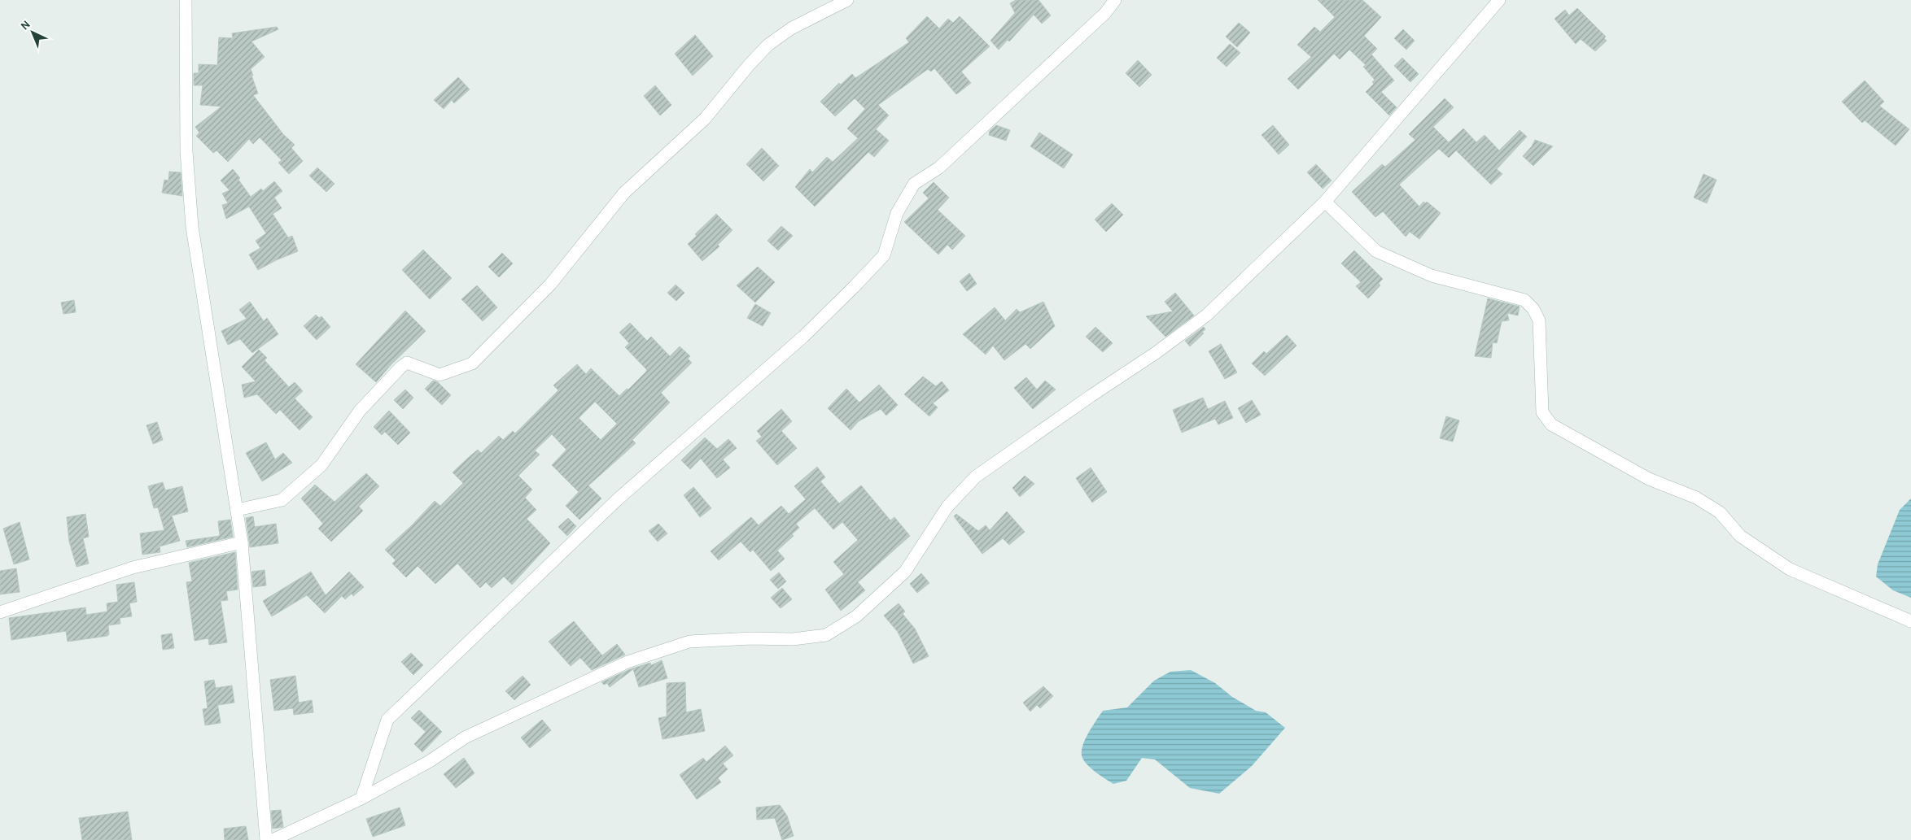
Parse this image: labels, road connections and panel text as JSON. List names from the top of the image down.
{
  "north": "top left"
}
